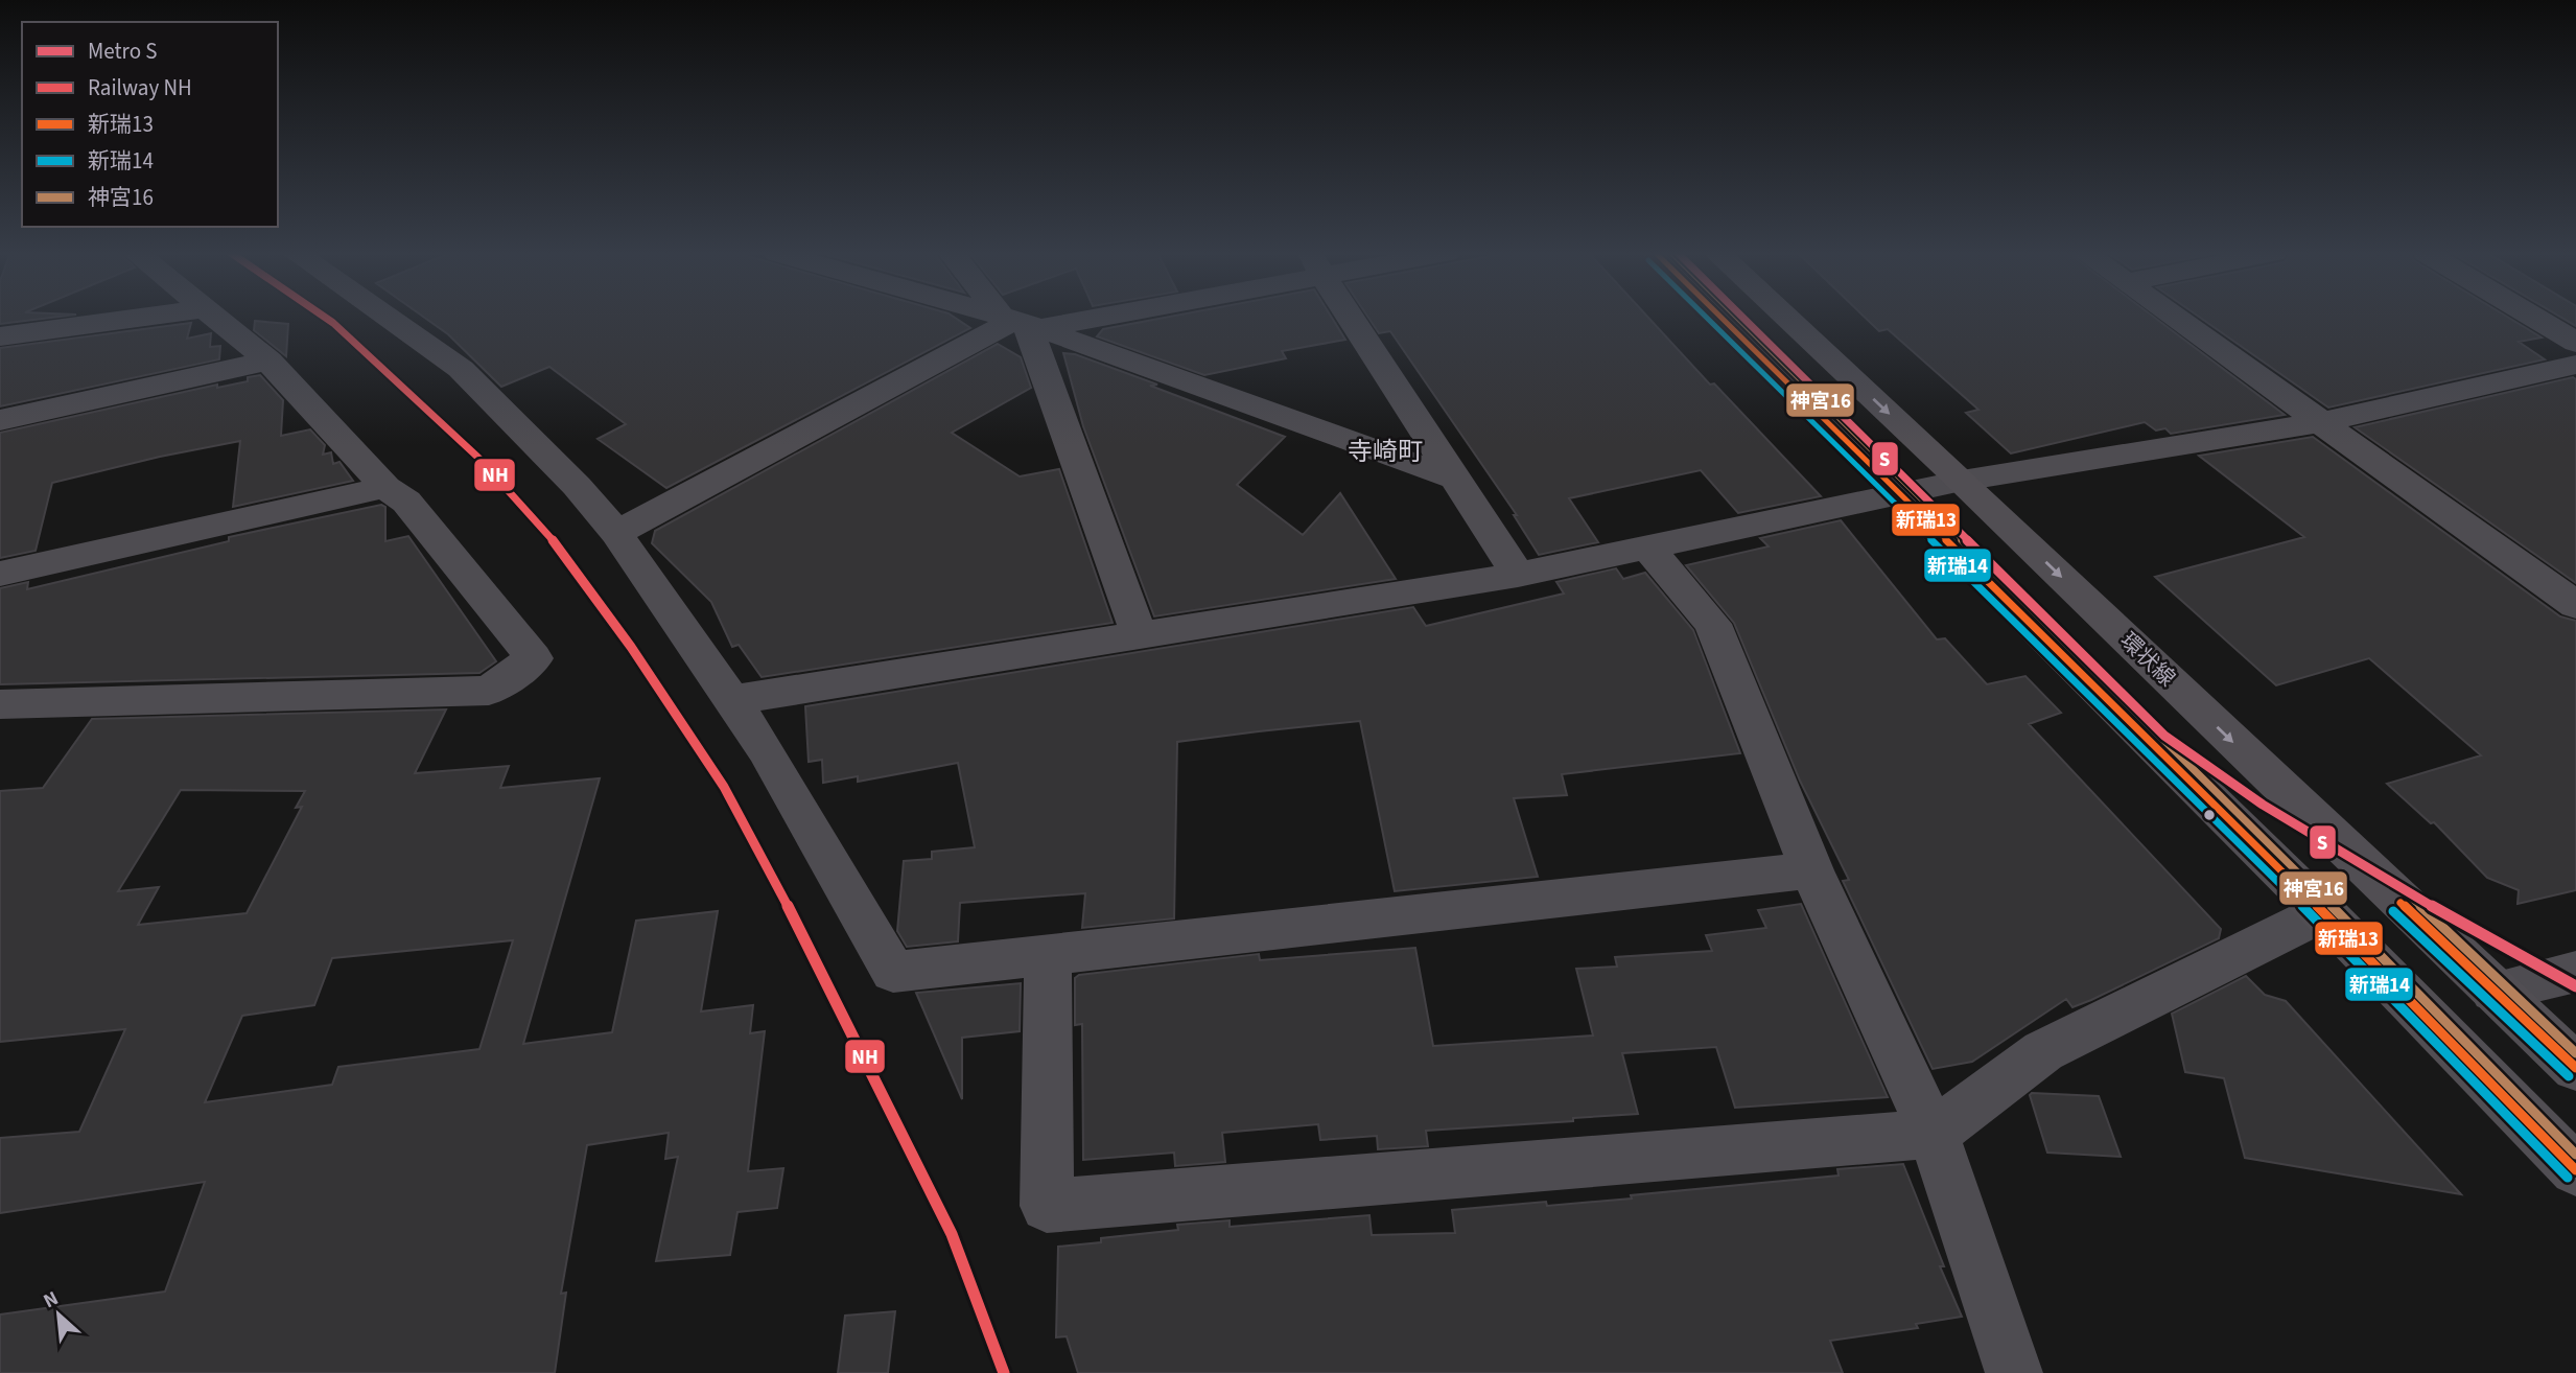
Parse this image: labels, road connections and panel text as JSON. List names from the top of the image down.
{
  "streets": {
    "main road": ["環状線"]
  },
  "districts": ["寺崎町"],
  "lines": [
    "metro line S",
    "rail line NH",
    "transit line 新瑞13",
    "transit line 新瑞14",
    "transit line 神宮16"
  ],
  "legend": [
    "Metro S",
    "Railway NH",
    "新瑞13",
    "新瑞14",
    "神宮16"
  ],
  "north": "top left"
}
